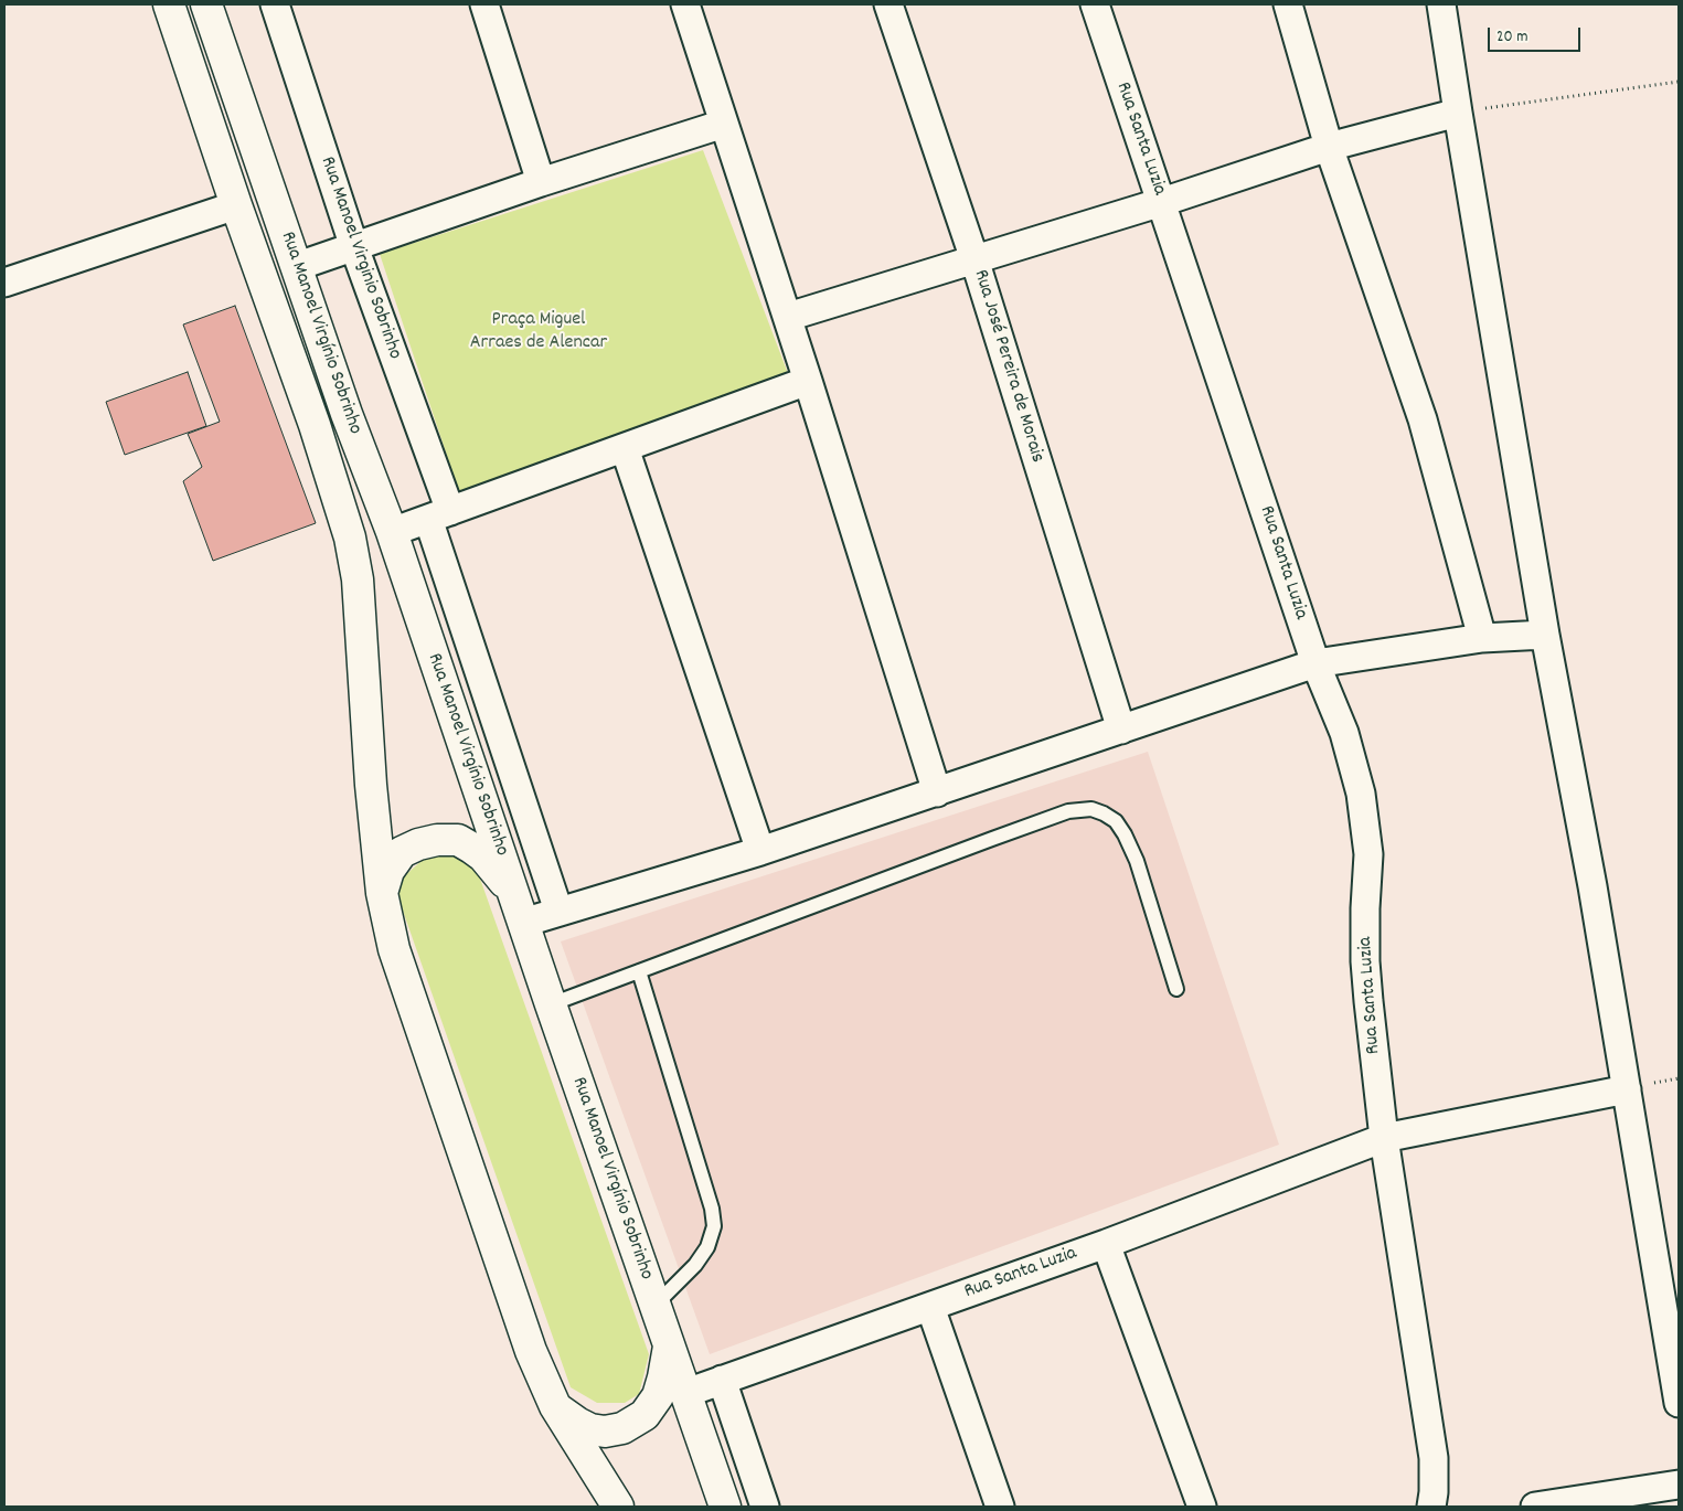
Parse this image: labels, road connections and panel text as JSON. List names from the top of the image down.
{
  "streets": {
    "main road": ["Rua Manoel Virgínio Sobrinho"],
    "street": ["Rua Santa Luzia", "Rua Manoel Virginio Sobrinho", "Rua José Pereira de Morais"]
  },
  "crossings": [
    ["Rua Santa Luzia", "Rua Manoel Virgínio Sobrinho"]
  ],
  "parks": ["Praça Miguel Arraes de Alencar"],
  "scale_bar": "20 m"
}
